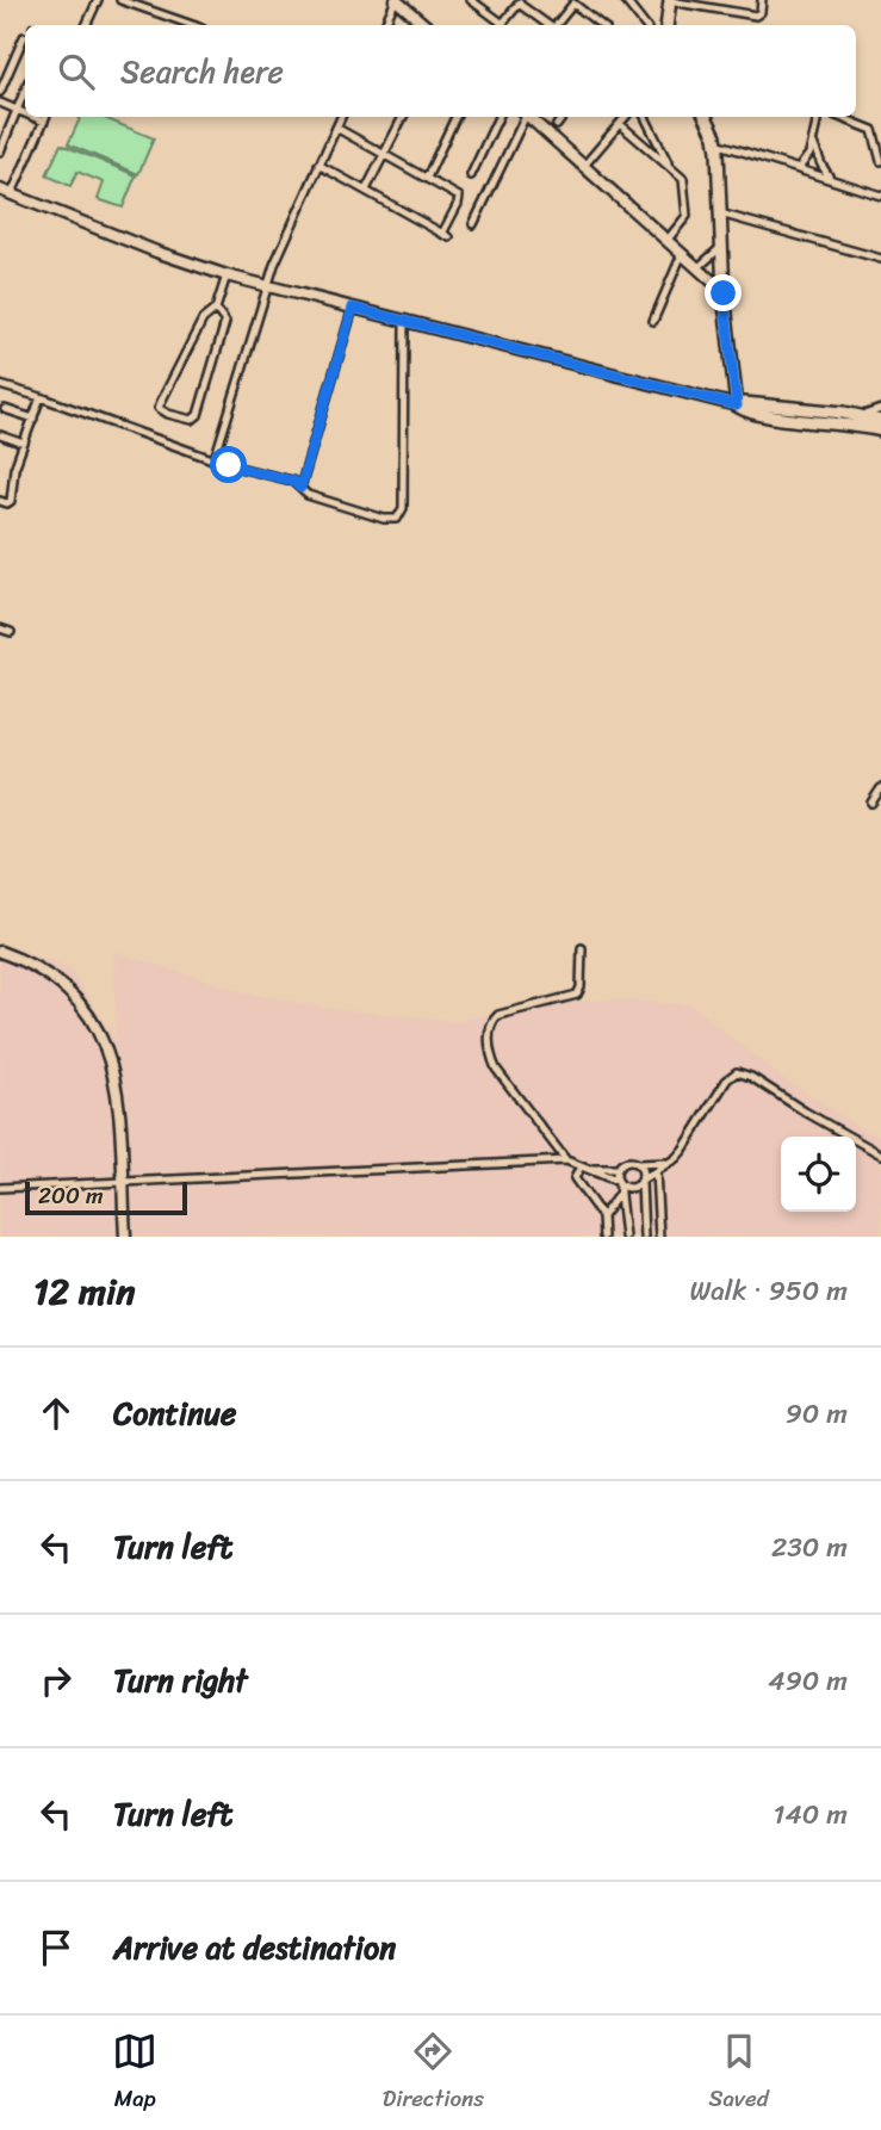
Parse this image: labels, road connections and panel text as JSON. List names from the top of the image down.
{
  "scale_bar": "200 m",
  "page": {
    "search": "Search here",
    "scale": "200 m",
    "heading": ["12 min", "Walk · 950 m"],
    "list": [
      ["Continue", "90 m"],
      ["Turn left", "230 m"],
      ["Turn right", "490 m"],
      ["Turn left", "140 m"],
      "Arrive at destination"
    ],
    "nav": ["Map", "Directions", "Saved"]
  }
}
